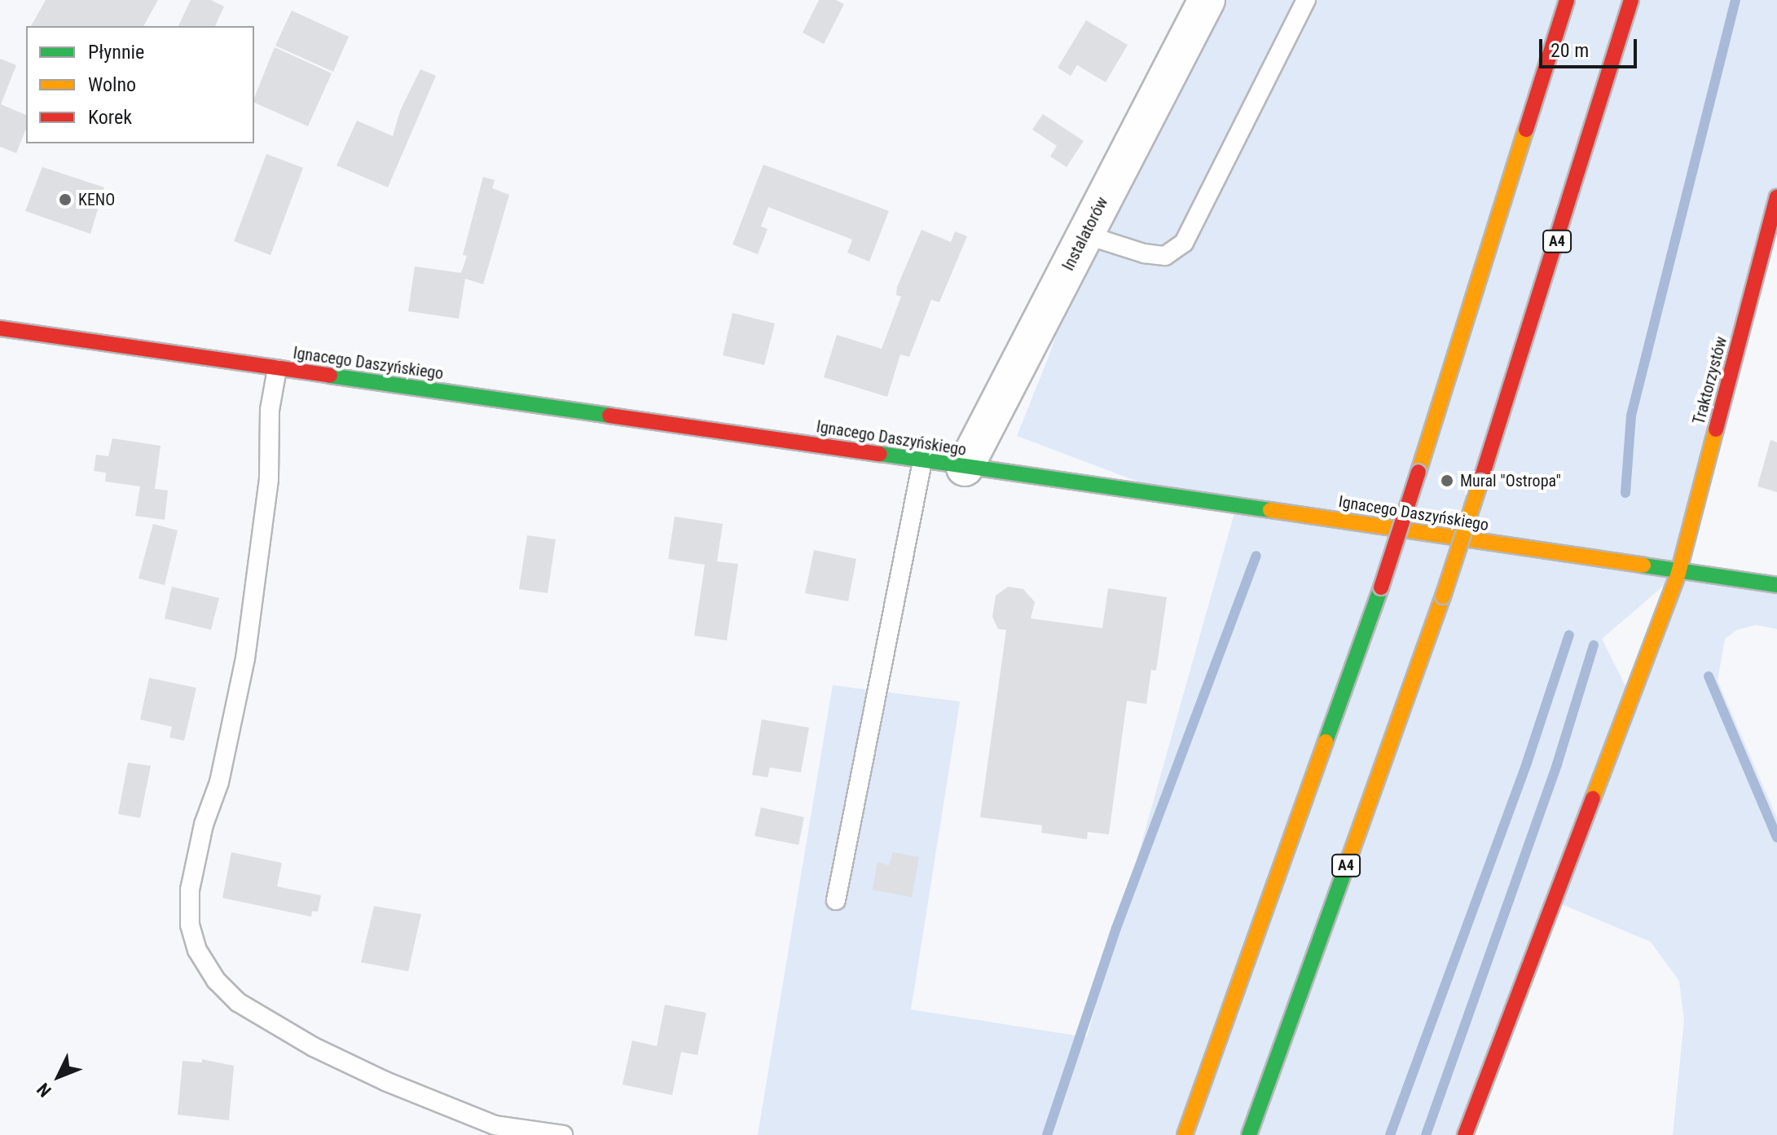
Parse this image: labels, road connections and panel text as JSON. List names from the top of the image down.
{
  "streets": {
    "main road": ["A4", "Ignacego Daszyńskiego", "Traktorzystów"],
    "street": ["Instalatorów"]
  },
  "crossings": [
    ["Instalatorów", "Ignacego Daszyńskiego"],
    ["Ignacego Daszyńskiego", "Traktorzystów"]
  ],
  "places": ["KENO", "Mural \"Ostropa\""],
  "legend": ["Płynnie", "Wolno", "Korek"],
  "scale_bar": "20 m",
  "north": "bottom left"
}
